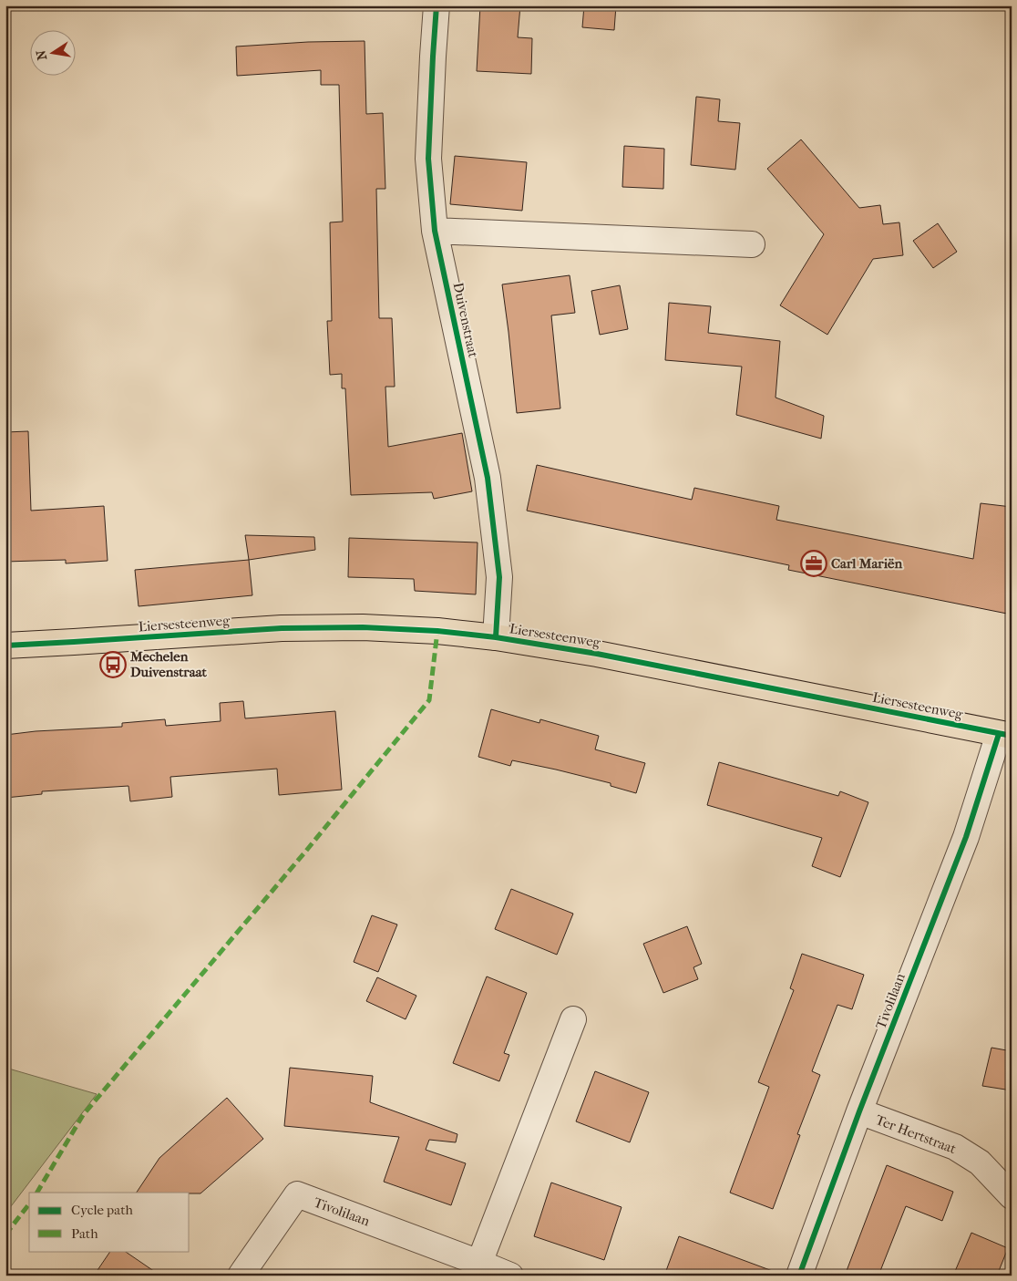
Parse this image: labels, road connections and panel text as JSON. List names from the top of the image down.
{
  "streets": {
    "main road": ["Liersesteenweg"],
    "street": ["Duivenstraat", "Tivolilaan", "Ter Hertstraat"]
  },
  "crossings": [
    ["Duivenstraat", "Liersesteenweg"],
    ["Liersesteenweg", "Tivolilaan"],
    ["Tivolilaan", "Ter Hertstraat"]
  ],
  "places": {
    "office": ["Carl Mariën"],
    "bus stop": ["Mechelen Duivenstraat"]
  },
  "legend": ["Cycle path", "Path"],
  "north": "left"
}
